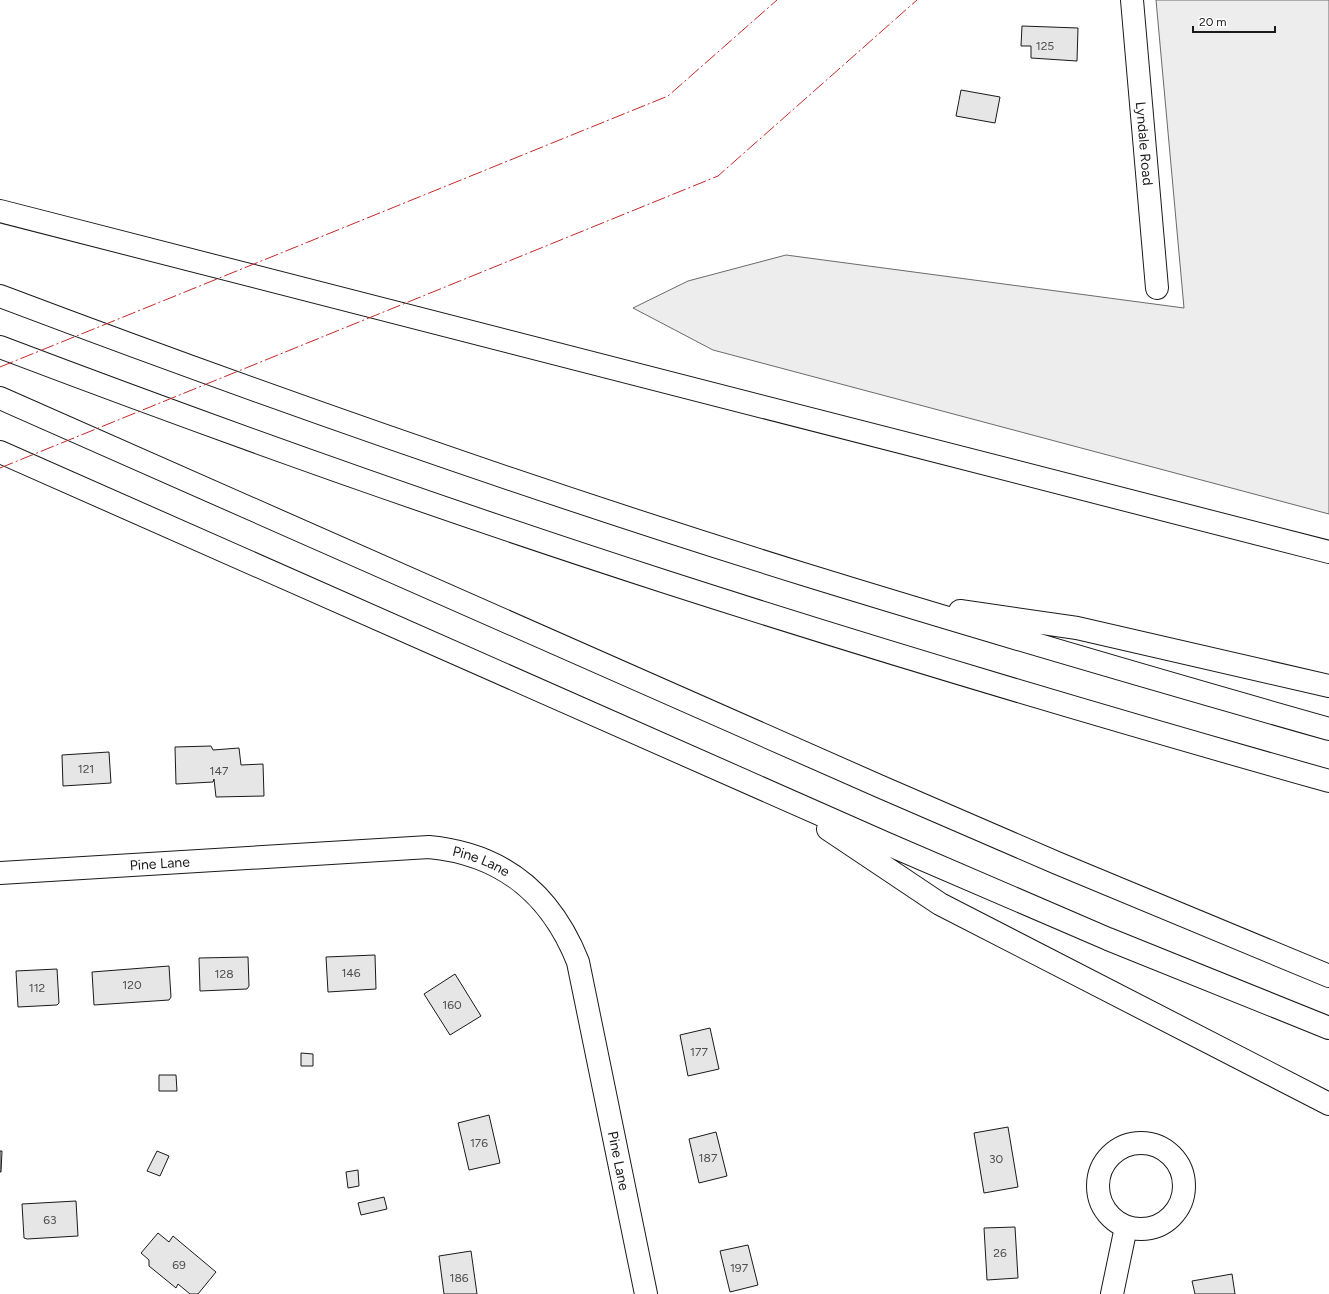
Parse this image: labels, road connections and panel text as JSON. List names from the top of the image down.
{
  "streets": {
    "main road": ["Lyndale Road", "Pine Lane"]
  },
  "house_numbers": [
    "125",
    "121",
    "147",
    "146",
    "128",
    "120",
    "112",
    "160",
    "177",
    "176",
    "187",
    "30",
    "63",
    "26",
    "69",
    "197",
    "186"
  ],
  "scale_bar": "20 m"
}
